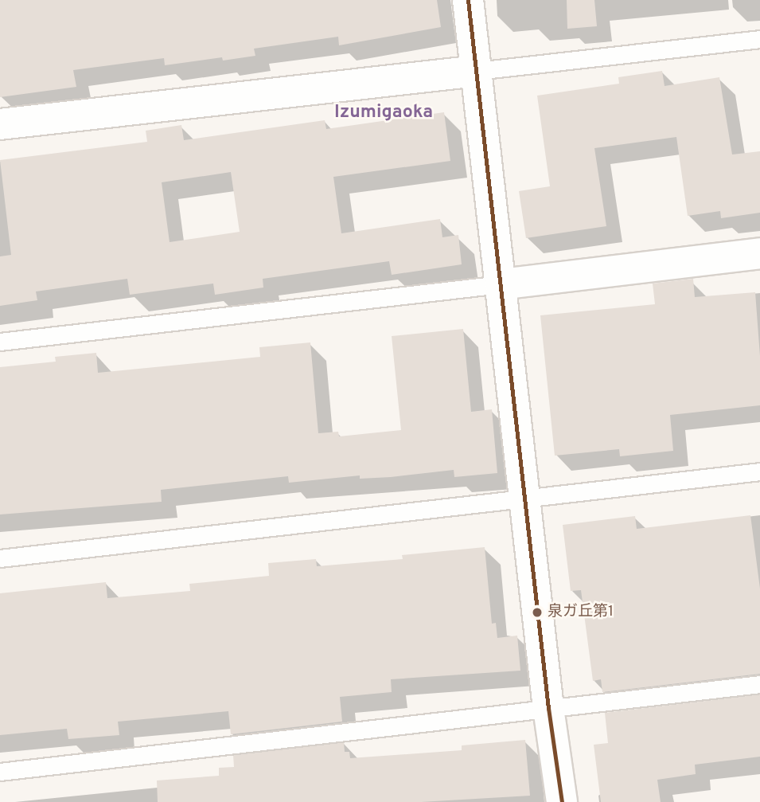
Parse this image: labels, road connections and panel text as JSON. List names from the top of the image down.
{
  "districts": ["Izumigaoka"],
  "places": ["泉ガ丘第1"]
}
